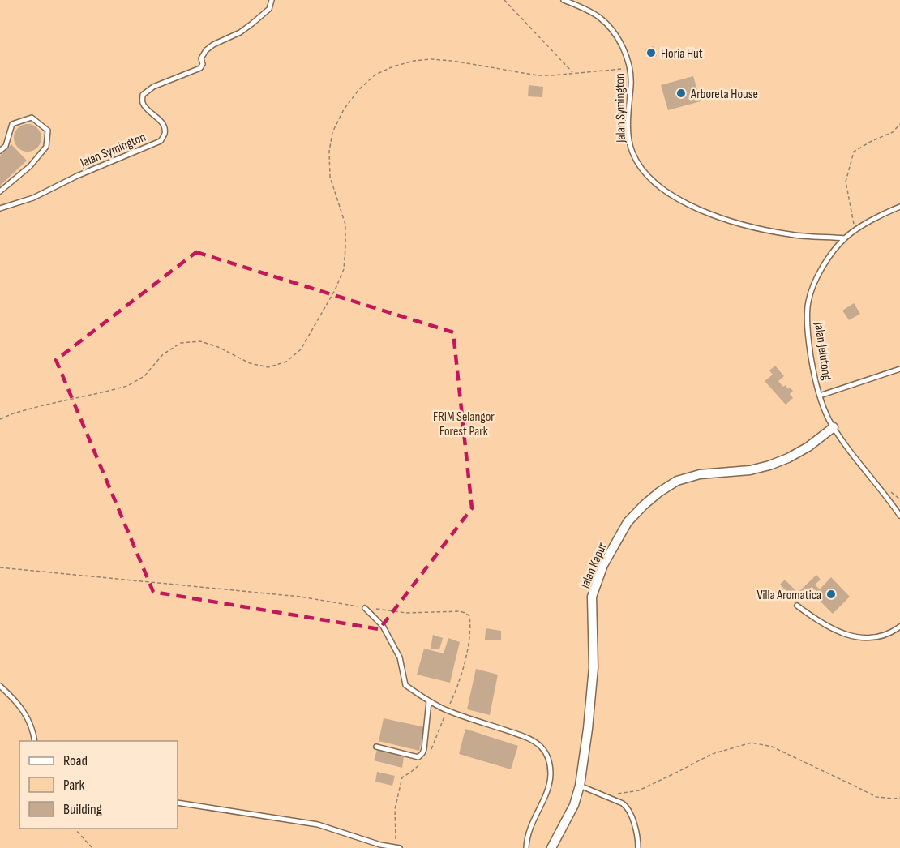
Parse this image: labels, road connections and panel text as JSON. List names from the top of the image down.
{
  "streets": {
    "street": ["Jalan Kapur"],
    "lane": ["Jalan Symington", "Jalan Jelutong"]
  },
  "crossings": [
    ["Jalan Symington", "Jalan Jelutong"],
    ["Jalan Jelutong", "Jalan Kapur"]
  ],
  "parks": ["FRIM Selangor Forest Park"],
  "places": ["Floria Hut", "Arboreta House", "Villa Aromatica"],
  "legend": ["Road", "Park", "Building"]
}
